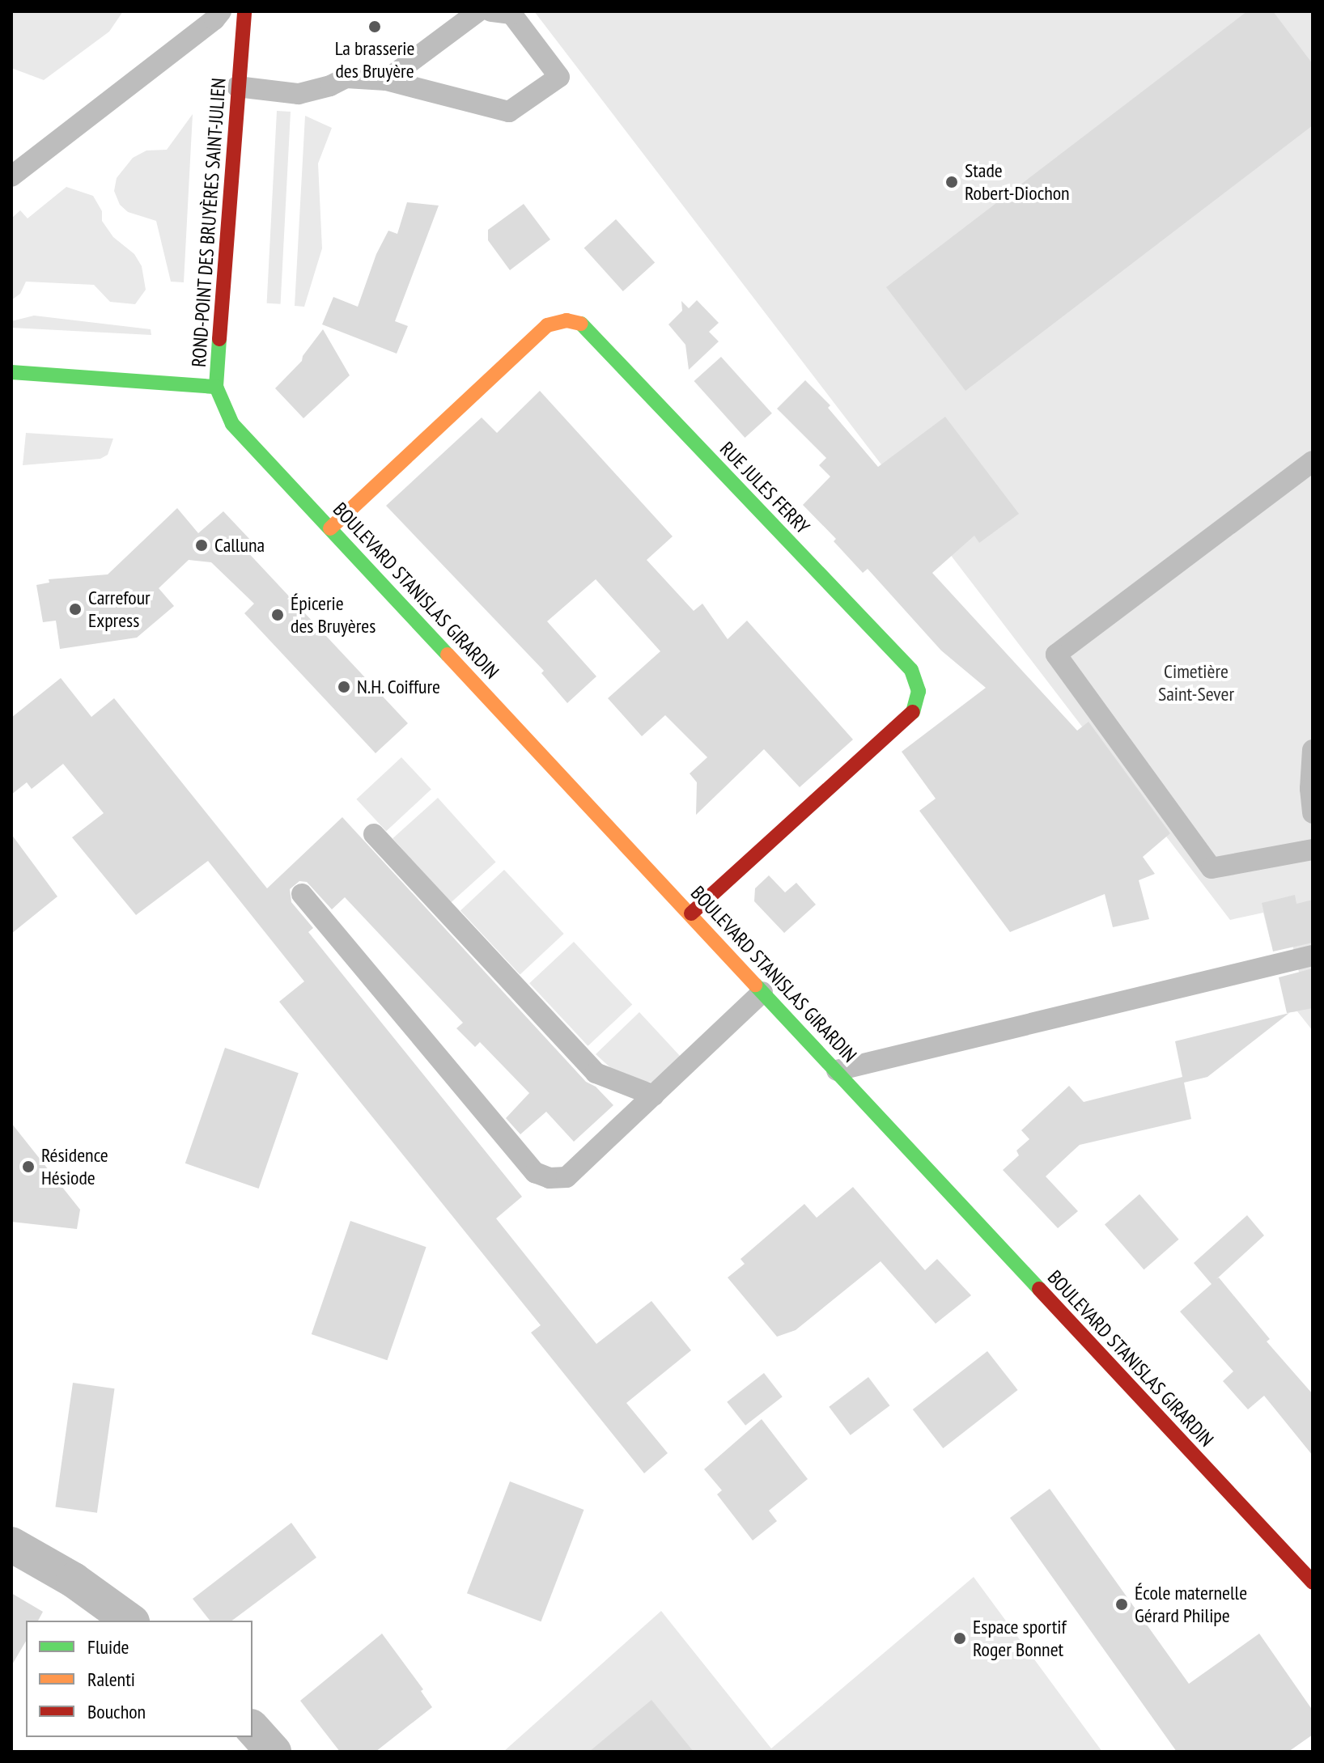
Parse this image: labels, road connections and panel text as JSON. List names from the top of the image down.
{
  "streets": {
    "main road": ["ROND-POINT DES BRUYÈRES SAINT-JULIEN", "RUE JULES FERRY", "BOULEVARD STANISLAS GIRARDIN"]
  },
  "crossings": [
    ["ROND-POINT DES BRUYÈRES SAINT-JULIEN", "BOULEVARD STANISLAS GIRARDIN"],
    ["RUE JULES FERRY", "BOULEVARD STANISLAS GIRARDIN"]
  ],
  "parks": ["Cimetière Saint-Sever"],
  "places": [
    "La brasserie des Bruyère",
    "Stade Robert-Diochon",
    "Calluna",
    "Carrefour Express",
    "Épicerie des Bruyères",
    "N.H. Coiffure",
    "Résidence Hésiode",
    "École maternelle Gérard Philipe",
    "Espace sportif Roger Bonnet"
  ],
  "legend": ["Fluide", "Ralenti", "Bouchon"]
}
